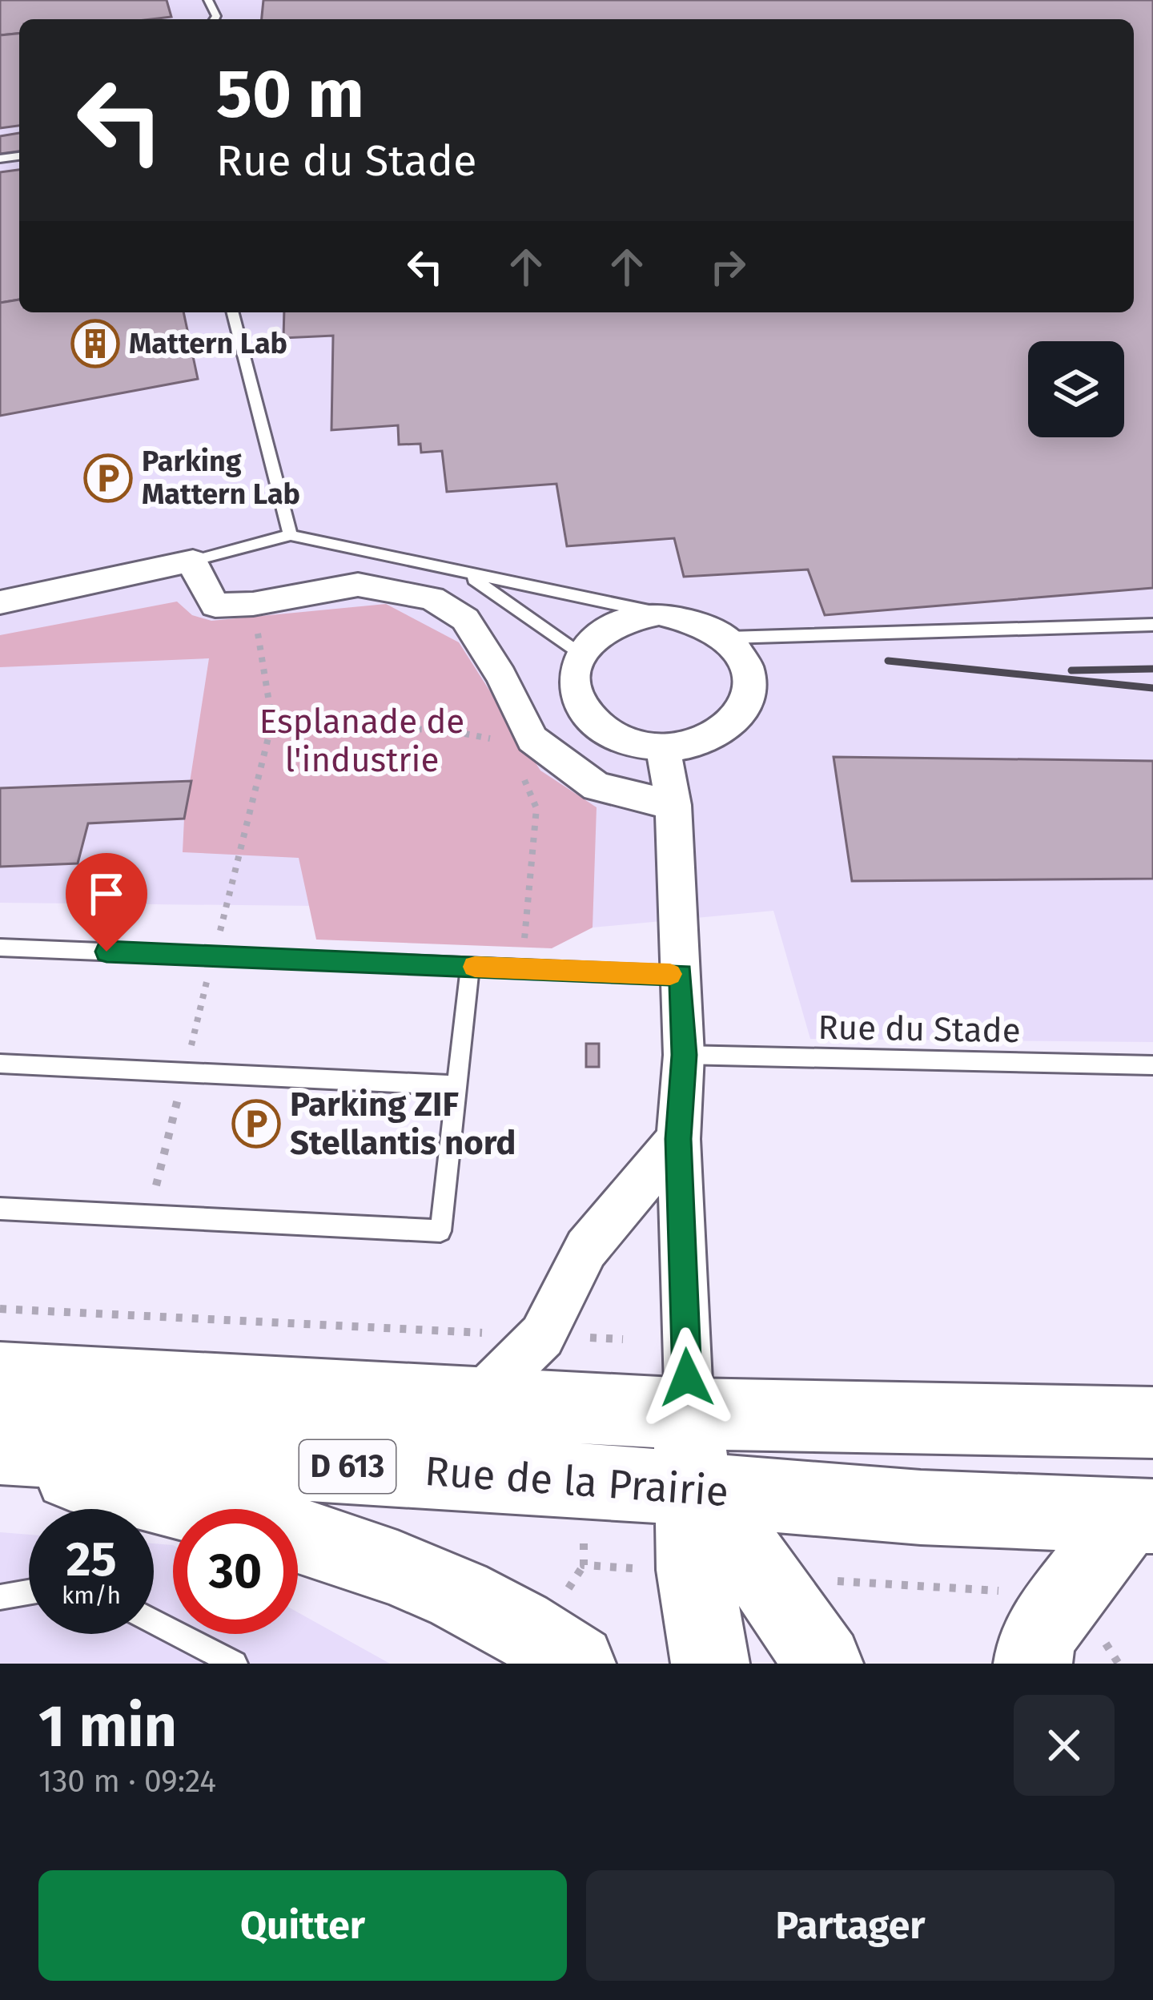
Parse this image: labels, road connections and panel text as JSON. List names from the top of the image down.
{
  "streets": {
    "main road": ["D 613", "Rue de la Prairie"],
    "lane": ["Rue du Stade"]
  },
  "parks": ["Esplanade de l'industrie"],
  "places": {
    "building": ["Mattern Lab"],
    "parking": ["Parking Mattern Lab", "Parking ZIF Stellantis nord"]
  },
  "page": {
    "turn": ["50 m", "Rue du Stade"],
    "speed": "25 km/h",
    "limit": "30",
    "heading": ["1 min", "130 m · 09:24"],
    "buttons": ["Quitter", "Partager"]
  }
}
